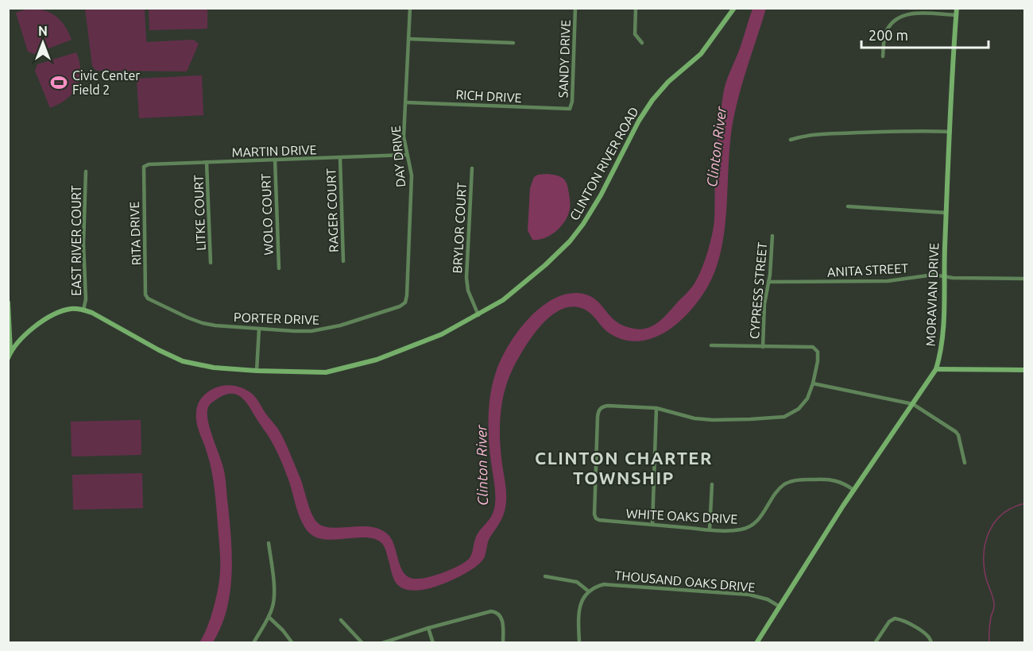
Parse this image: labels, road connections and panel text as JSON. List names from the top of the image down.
{
  "streets": {
    "street": [
      "SANDY DRIVE",
      "RICH DRIVE",
      "MARTIN DRIVE",
      "DAY DRIVE",
      "CLINTON RIVER ROAD",
      "RAGER COURT",
      "LITKE COURT",
      "WOLO COURT",
      "BRYLOR COURT",
      "RITA DRIVE",
      "EAST RIVER COURT",
      "ANITA STREET",
      "CYPRESS STREET",
      "MORAVIAN DRIVE",
      "PORTER DRIVE",
      "WHITE OAKS DRIVE",
      "THOUSAND OAKS DRIVE"
    ]
  },
  "crossings": [
    ["SANDY DRIVE", "RICH DRIVE"],
    ["RICH DRIVE", "DAY DRIVE"],
    ["MARTIN DRIVE", "DAY DRIVE"],
    ["MARTIN DRIVE", "RAGER COURT"],
    ["MARTIN DRIVE", "LITKE COURT"],
    ["MARTIN DRIVE", "WOLO COURT"],
    ["MARTIN DRIVE", "RITA DRIVE"],
    ["DAY DRIVE", "PORTER DRIVE"],
    ["CLINTON RIVER ROAD", "BRYLOR COURT"],
    ["CLINTON RIVER ROAD", "EAST RIVER COURT"],
    ["RITA DRIVE", "PORTER DRIVE"],
    ["ANITA STREET", "CYPRESS STREET"],
    ["ANITA STREET", "MORAVIAN DRIVE"],
    ["MORAVIAN DRIVE", "WHITE OAKS DRIVE"],
    ["MORAVIAN DRIVE", "THOUSAND OAKS DRIVE"]
  ],
  "districts": ["CLINTON CHARTER TOWNSHIP"],
  "water": ["Clinton River"],
  "places": {
    "sports": ["Civic Center Field 2"]
  },
  "scale_bar": "200 m",
  "north": "top"
}
